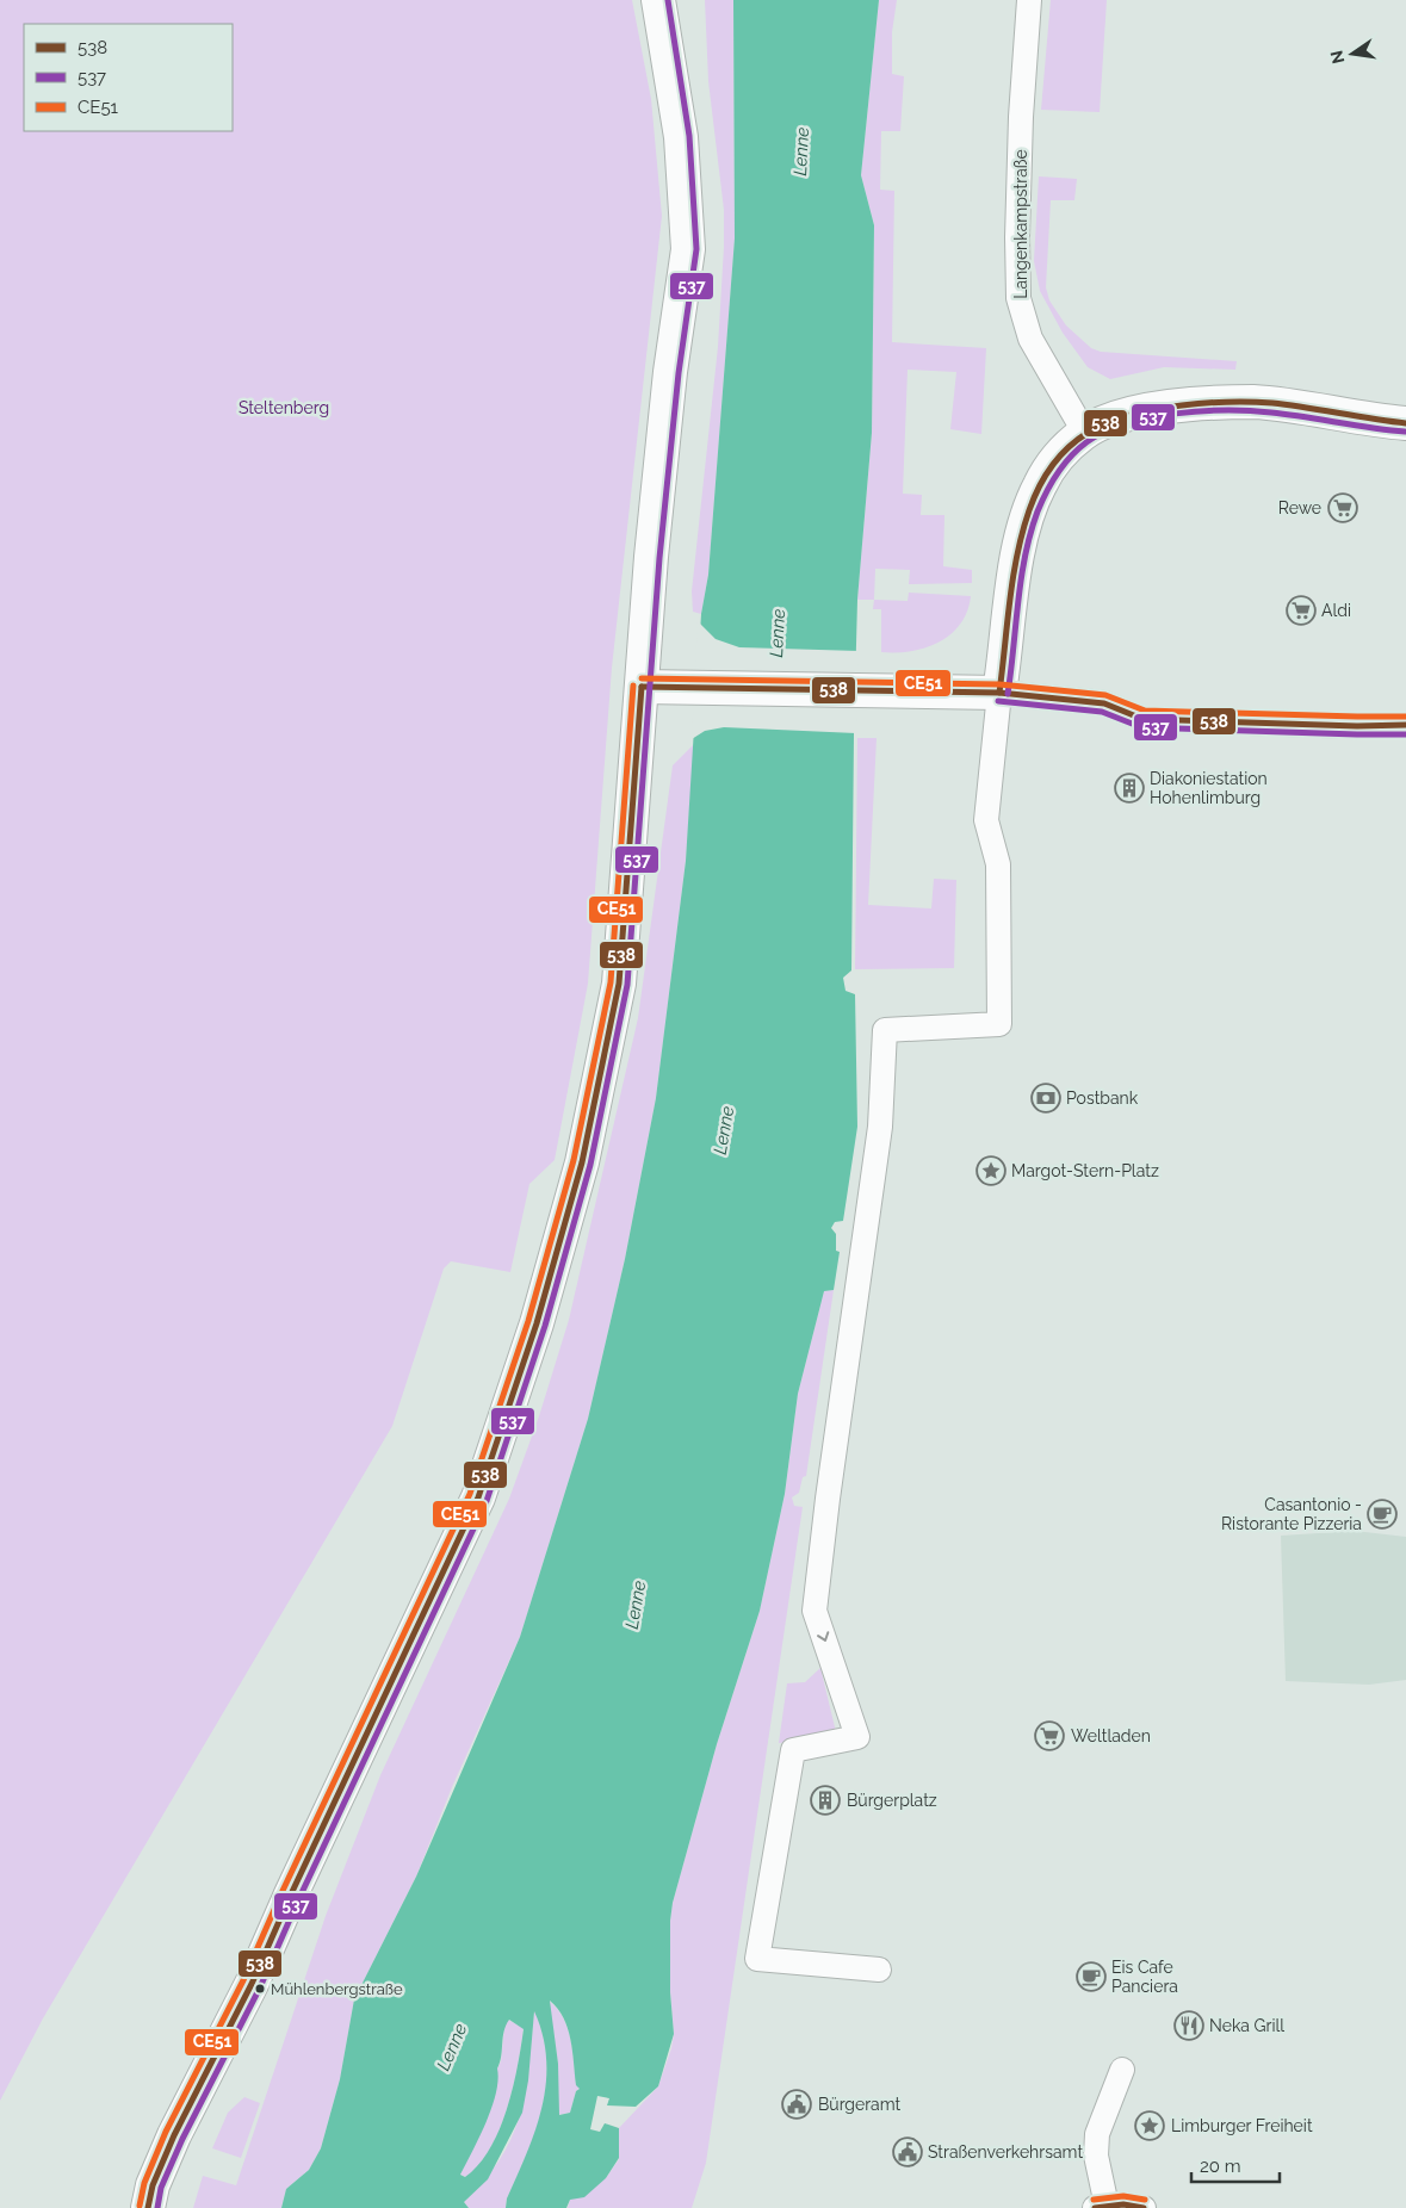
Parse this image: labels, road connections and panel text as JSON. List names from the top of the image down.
{
  "streets": {
    "street": ["Langenkampstraße"]
  },
  "water": ["Lenne"],
  "parks": ["Steltenberg"],
  "places": {
    "supermarket": ["Rewe", "Aldi", "Weltladen"],
    "building": ["Diakoniestation Hohenlimburg", "Bürgerplatz"],
    "bank": ["Postbank"],
    "place": ["Margot-Stern-Platz", "Limburger Freiheit"],
    "cafe": ["Casantonio - Ristorante Pizzeria", "Eis Cafe Panciera"],
    "other": ["Mühlenbergstraße"],
    "restaurant": ["Neka Grill"],
    "public building": ["Bürgeramt", "Straßenverkehrsamt"]
  },
  "lines": ["transit line 537", "transit line 538", "transit line CE51"],
  "legend": ["538", "537", "CE51"],
  "scale_bar": "20 m",
  "north": "left"
}
